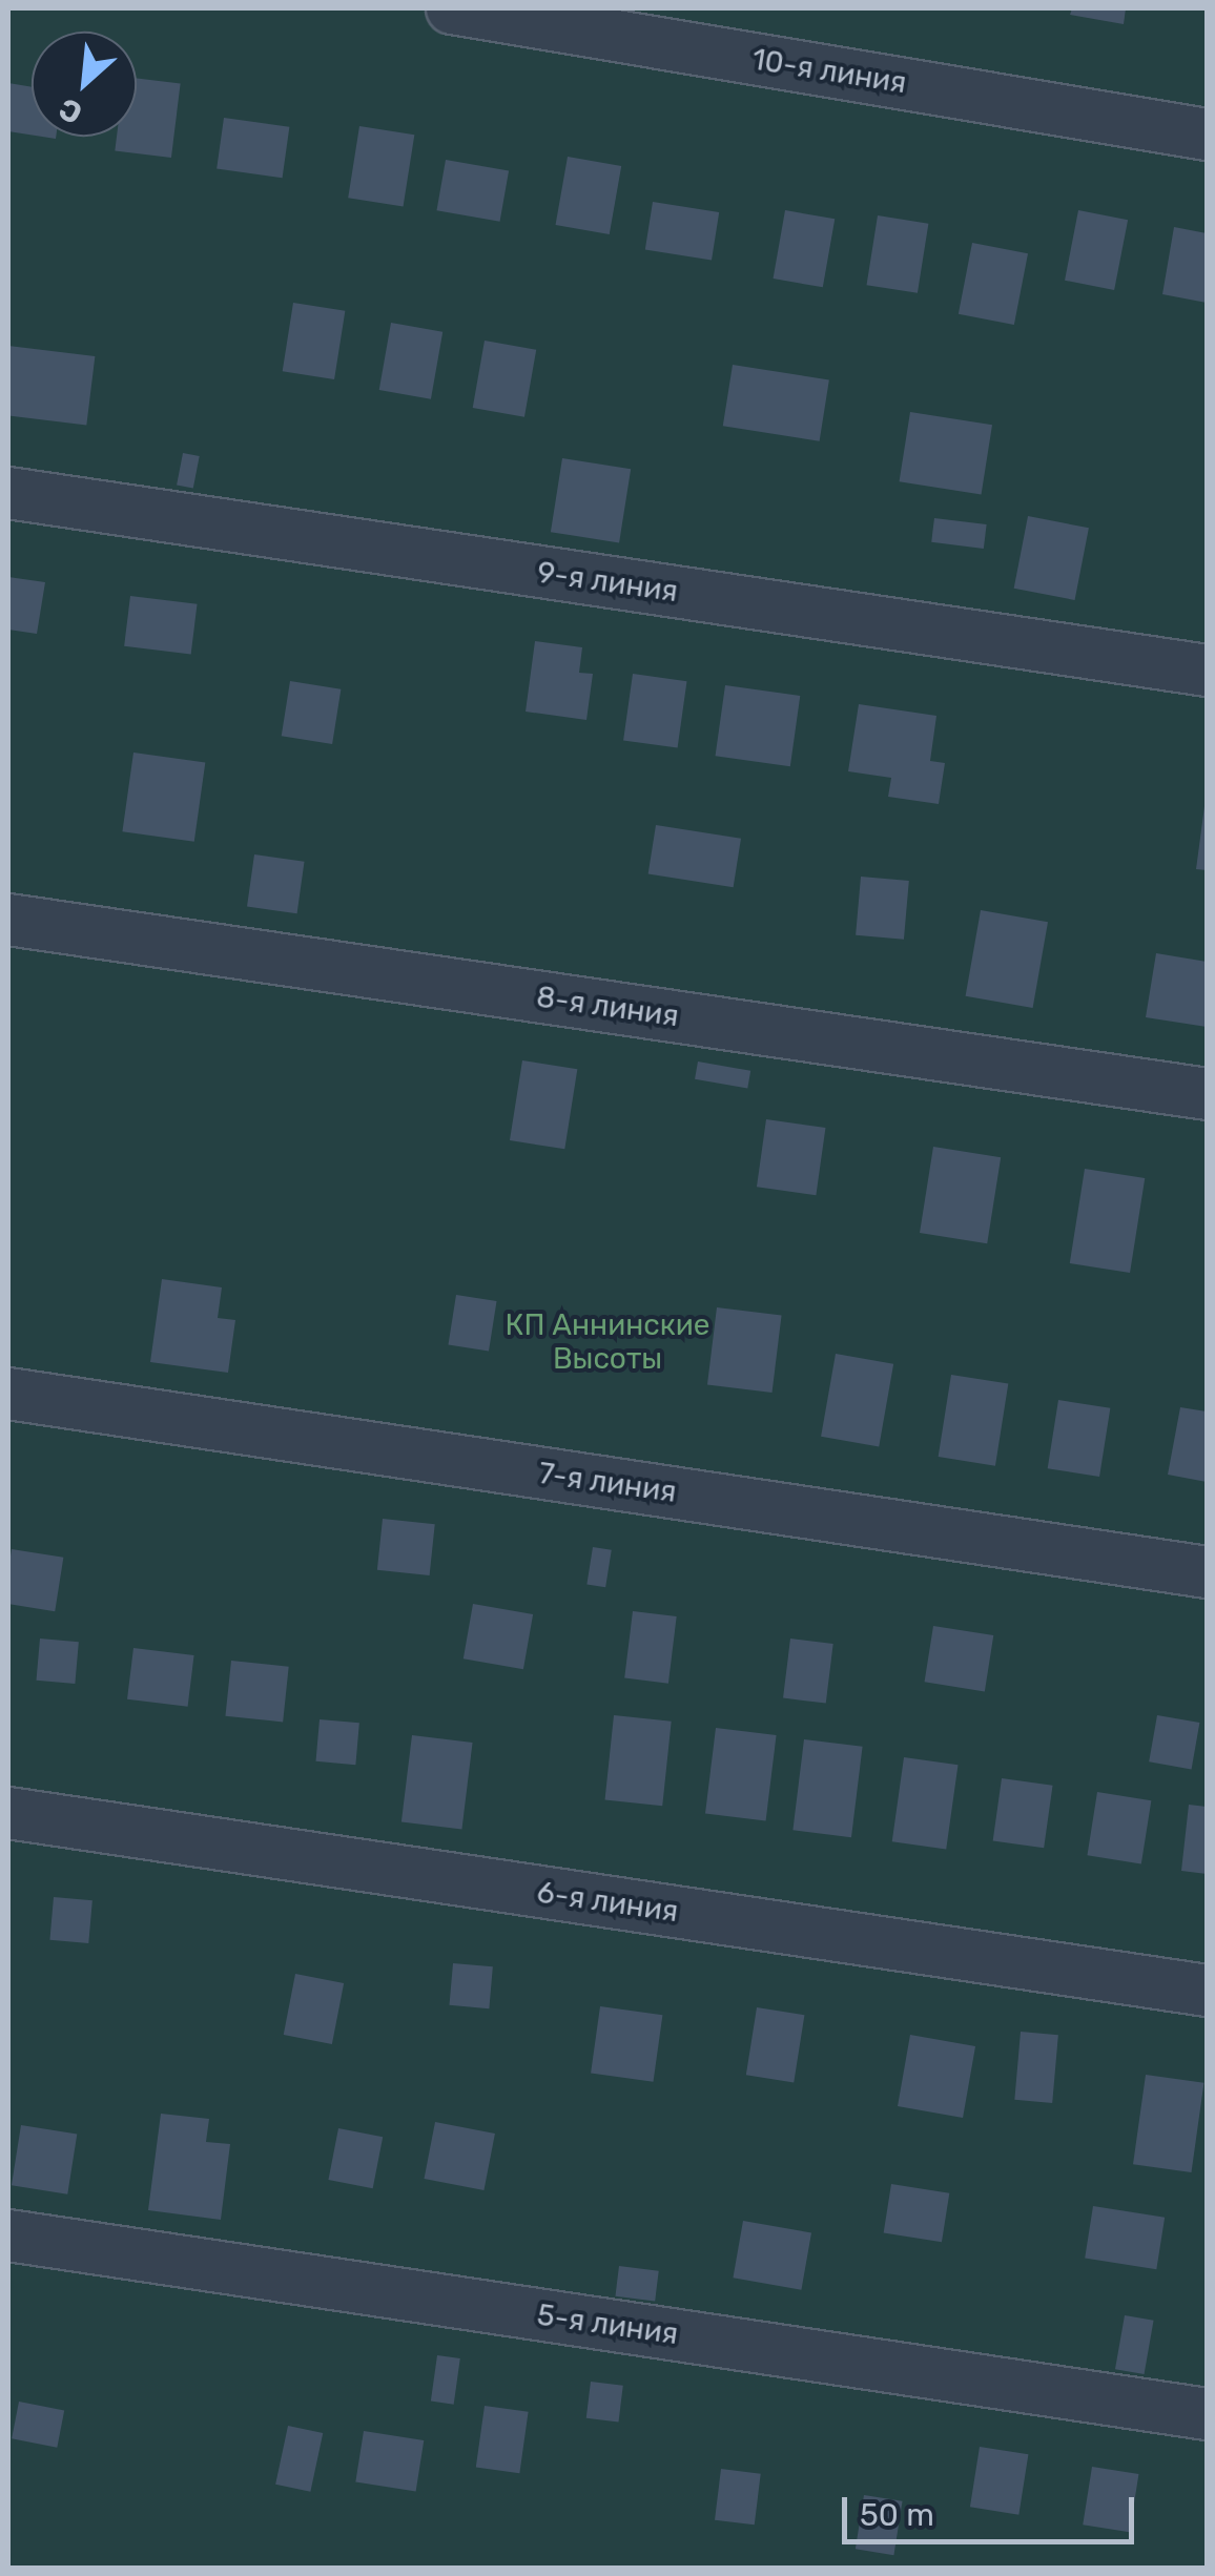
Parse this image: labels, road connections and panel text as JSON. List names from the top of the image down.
{
  "streets": {
    "street": [
      "10-я линия",
      "9-я линия",
      "8-я линия",
      "7-я линия",
      "6-я линия",
      "5-я линия"
    ]
  },
  "parks": ["КП Аннинские Высоты"],
  "scale_bar": "50 m",
  "north": "bottom left"
}
